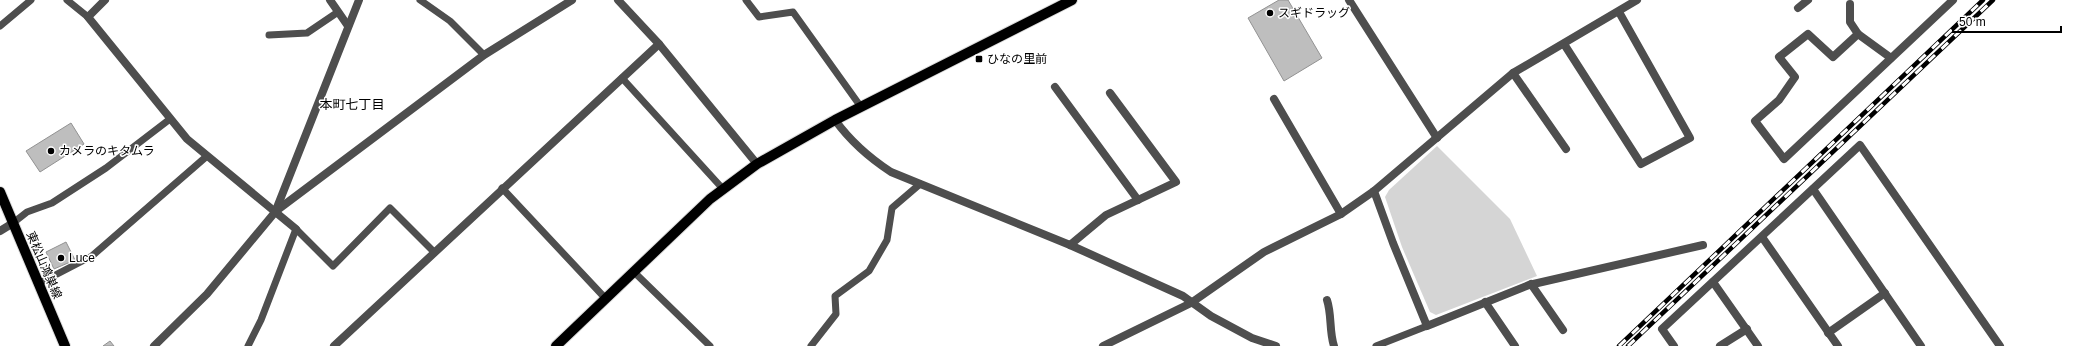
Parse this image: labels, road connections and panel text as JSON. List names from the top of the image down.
{
  "streets": {
    "main road": ["東松山鴻巣線"]
  },
  "districts": ["本町七丁目"],
  "places": {
    "other": ["スギドラッグ", "カメラのキタムラ", "Luce"],
    "transit": ["ひなの里前"]
  },
  "scale_bar": "50 m"
}
